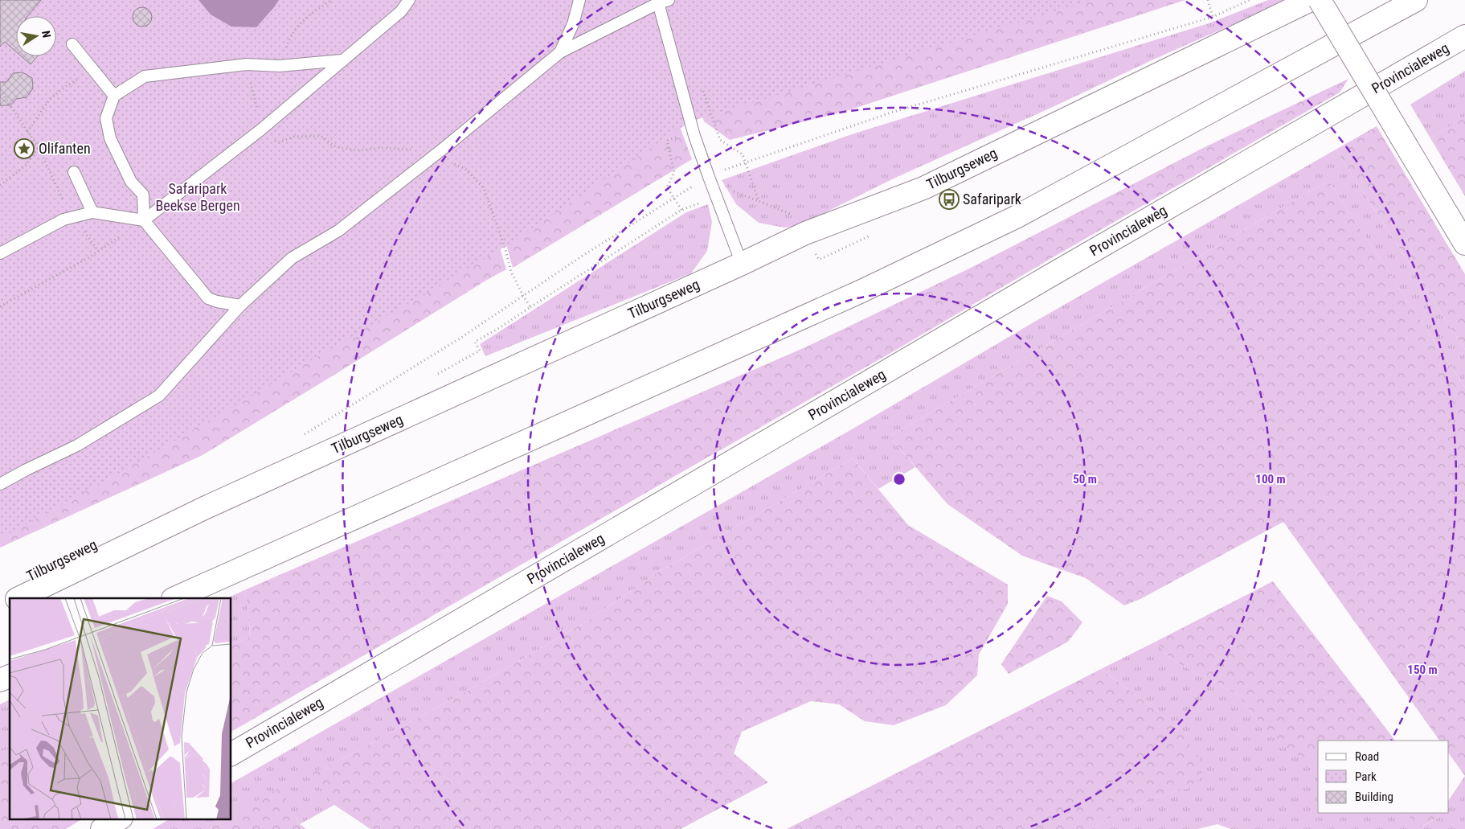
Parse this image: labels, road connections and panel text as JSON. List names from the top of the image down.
{
  "streets": {
    "main road": ["Provincialeweg", "Tilburgseweg"]
  },
  "parks": ["Safaripark Beekse Bergen"],
  "places": {
    "place": ["Olifanten"],
    "bus stop": ["Safaripark"]
  },
  "legend": ["Road", "Park", "Building"],
  "north": "right",
  "rings": ["50 m", "100 m", "150 m"]
}
